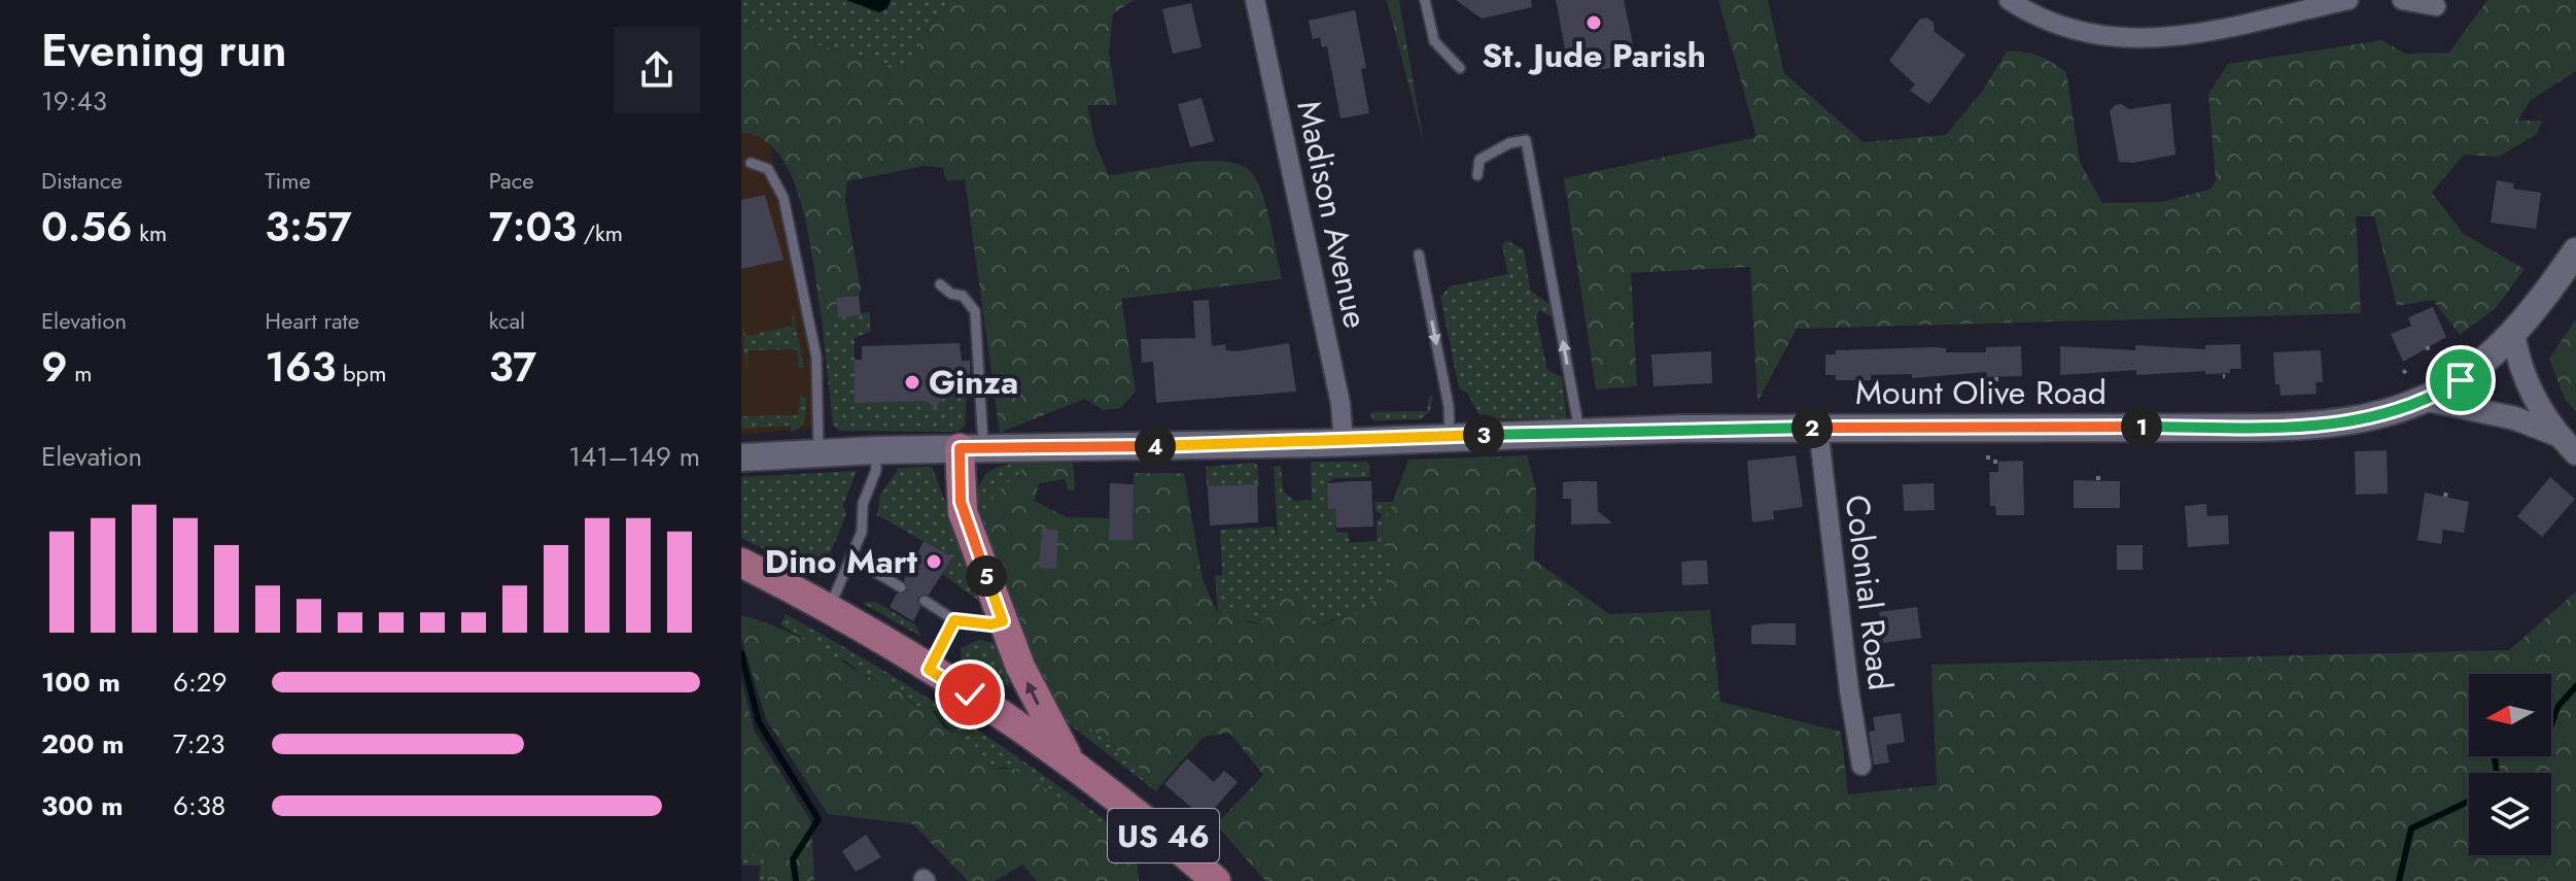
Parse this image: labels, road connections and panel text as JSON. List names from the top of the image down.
{
  "streets": {
    "main road": ["Mount Olive Road", "US 46"],
    "street": ["Madison Avenue", "Colonial Road"]
  },
  "crossings": [
    ["Madison Avenue", "Mount Olive Road"],
    ["Mount Olive Road", "Colonial Road"]
  ],
  "places": ["St. Jude Parish", "Ginza", "Dino Mart"],
  "north": "left",
  "page": {
    "heading": ["Evening run", "19:43"],
    "stats": [
      ["Distance", "0.56 km"],
      ["Time", "3:57"],
      ["Pace", "7:03 /km"],
      ["Elevation", "9 m"],
      ["Heart rate", "163 bpm"],
      ["kcal", "37"]
    ],
    "pins": [
      "1",
      "2",
      "3",
      "4",
      "5"
    ],
    "chart": ["Elevation", "141–149 m"],
    "list": [
      {
        "name": "100 m",
        "note": "6:29"
      },
      {
        "name": "200 m",
        "note": "7:23"
      },
      {
        "name": "300 m",
        "note": "6:38"
      }
    ]
  }
}
